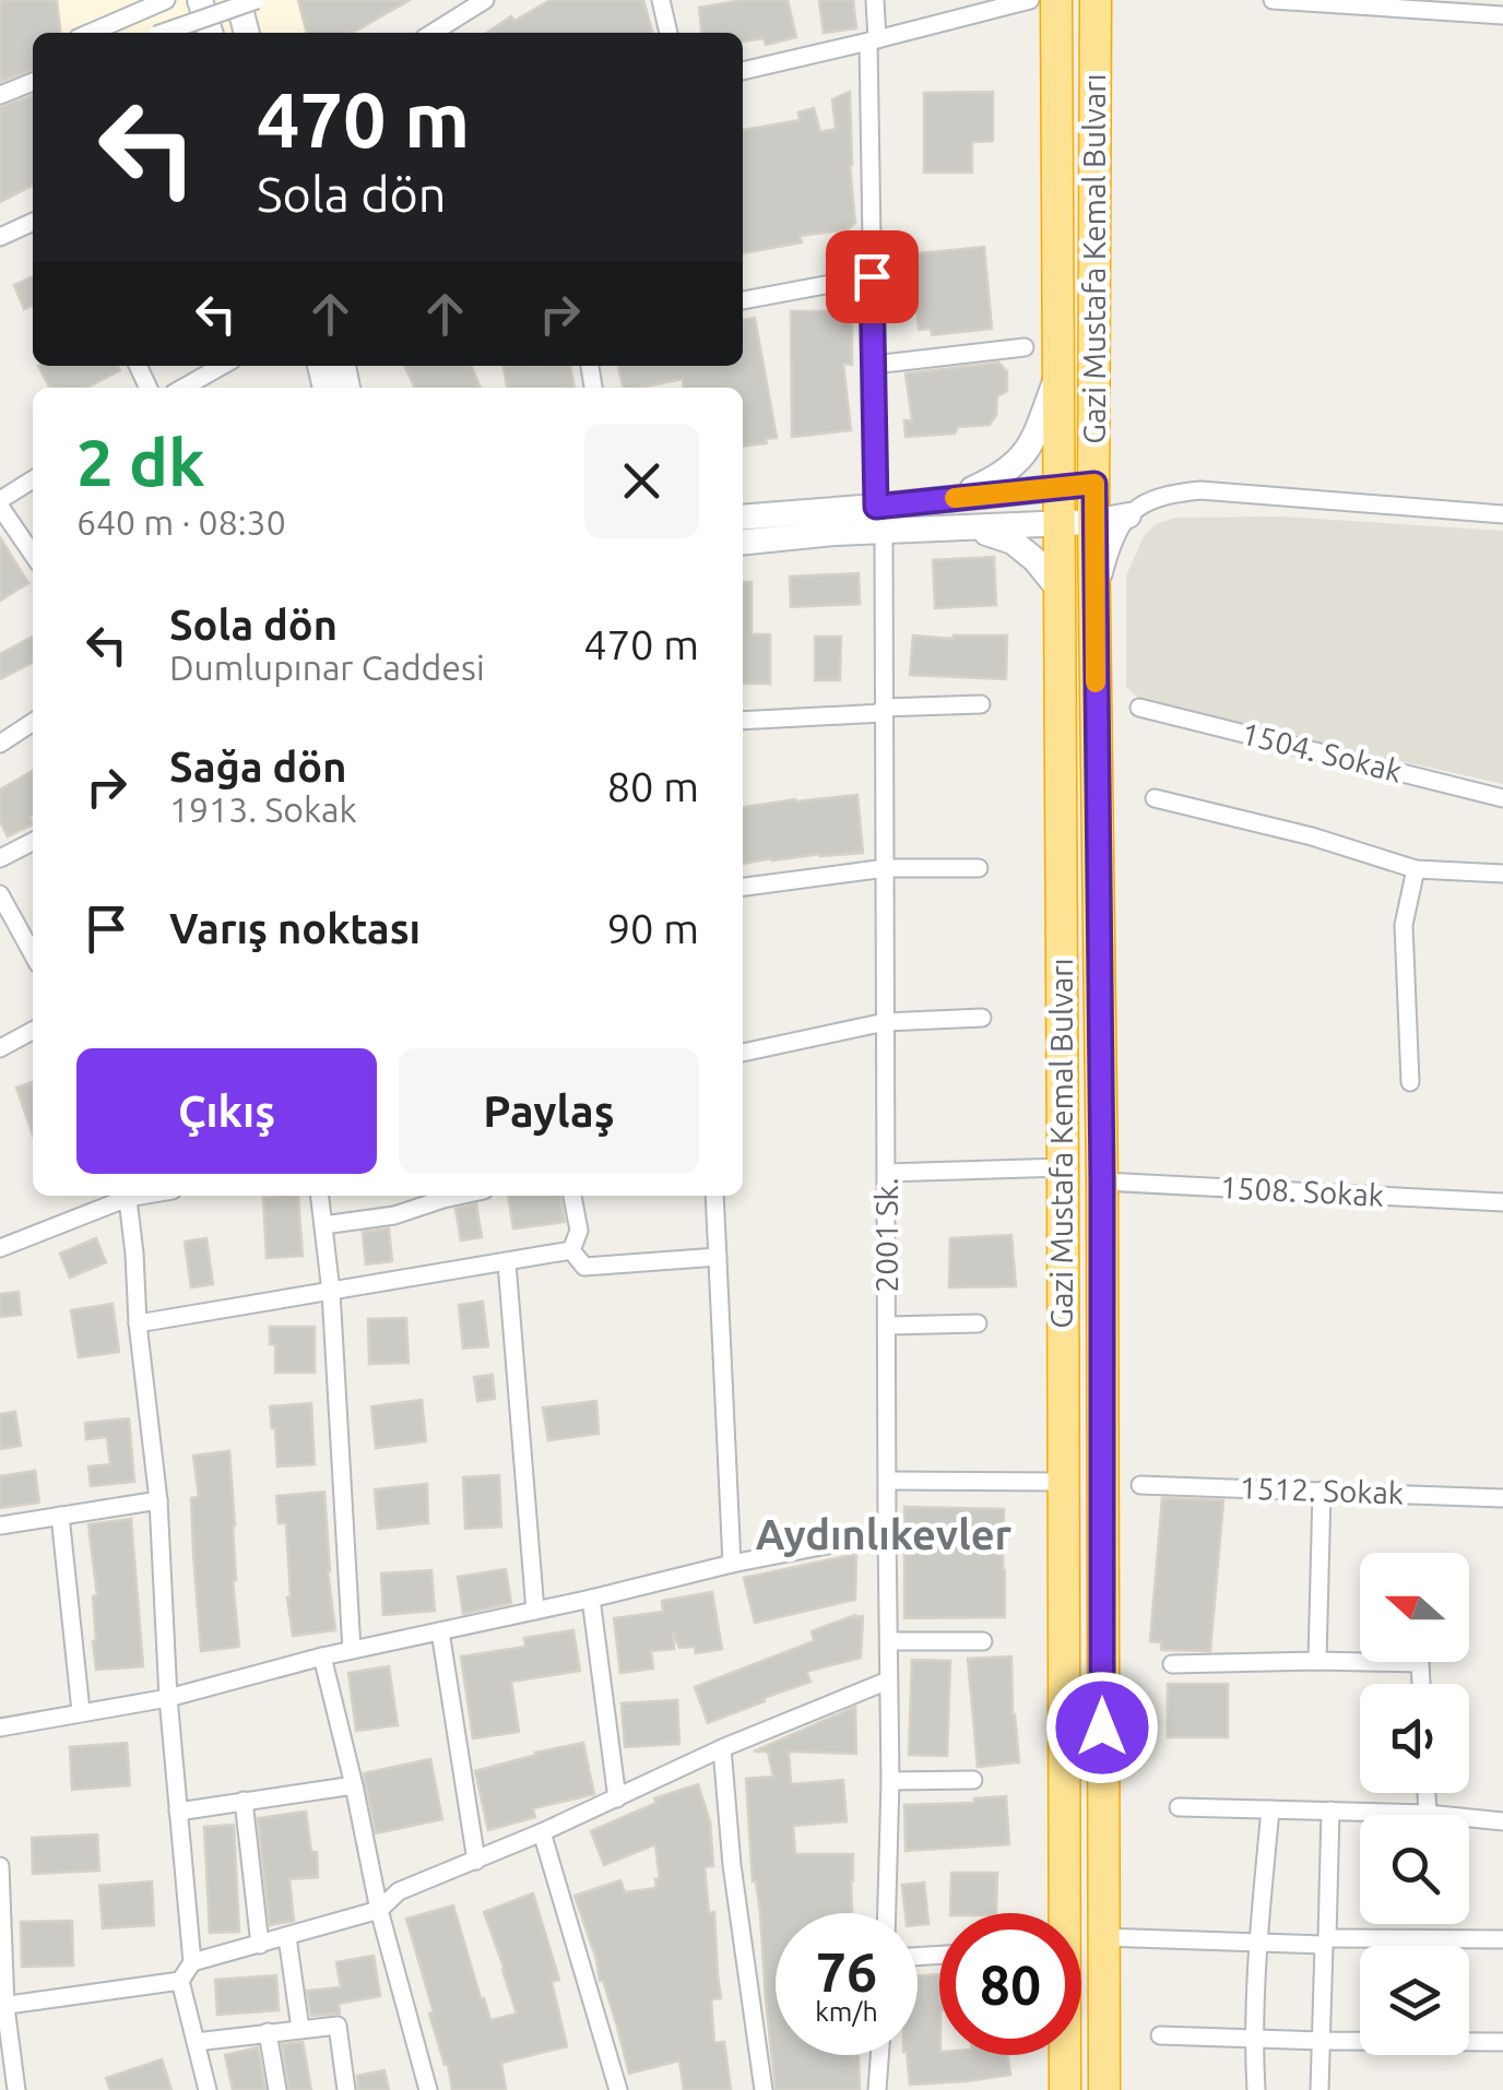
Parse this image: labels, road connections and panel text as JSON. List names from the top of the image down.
{
  "streets": {
    "highway": ["Gazi Mustafa Kemal Bulvarı"],
    "street": [
      "1504. Sokak",
      "1508. Sokak",
      "2001 Sk.",
      "1512. Sokak"
    ]
  },
  "crossings": [
    ["Gazi Mustafa Kemal Bulvarı", "1508. Sokak"]
  ],
  "districts": ["Aydınlıkevler"],
  "north": "left",
  "page": {
    "turn": ["470 m", "Sola dön"],
    "heading": ["2 dk", "640 m · 08:30"],
    "list": [
      {
        "name": "Sola dön",
        "note": "Dumlupınar Caddesi",
        "value": "470 m"
      },
      {
        "name": "Sağa dön",
        "note": "1913. Sokak",
        "value": "80 m"
      },
      {
        "name": "Varış noktası",
        "value": "90 m"
      }
    ],
    "buttons": ["Çıkış", "Paylaş"],
    "speed": "76 km/h",
    "limit": "80"
  }
}
